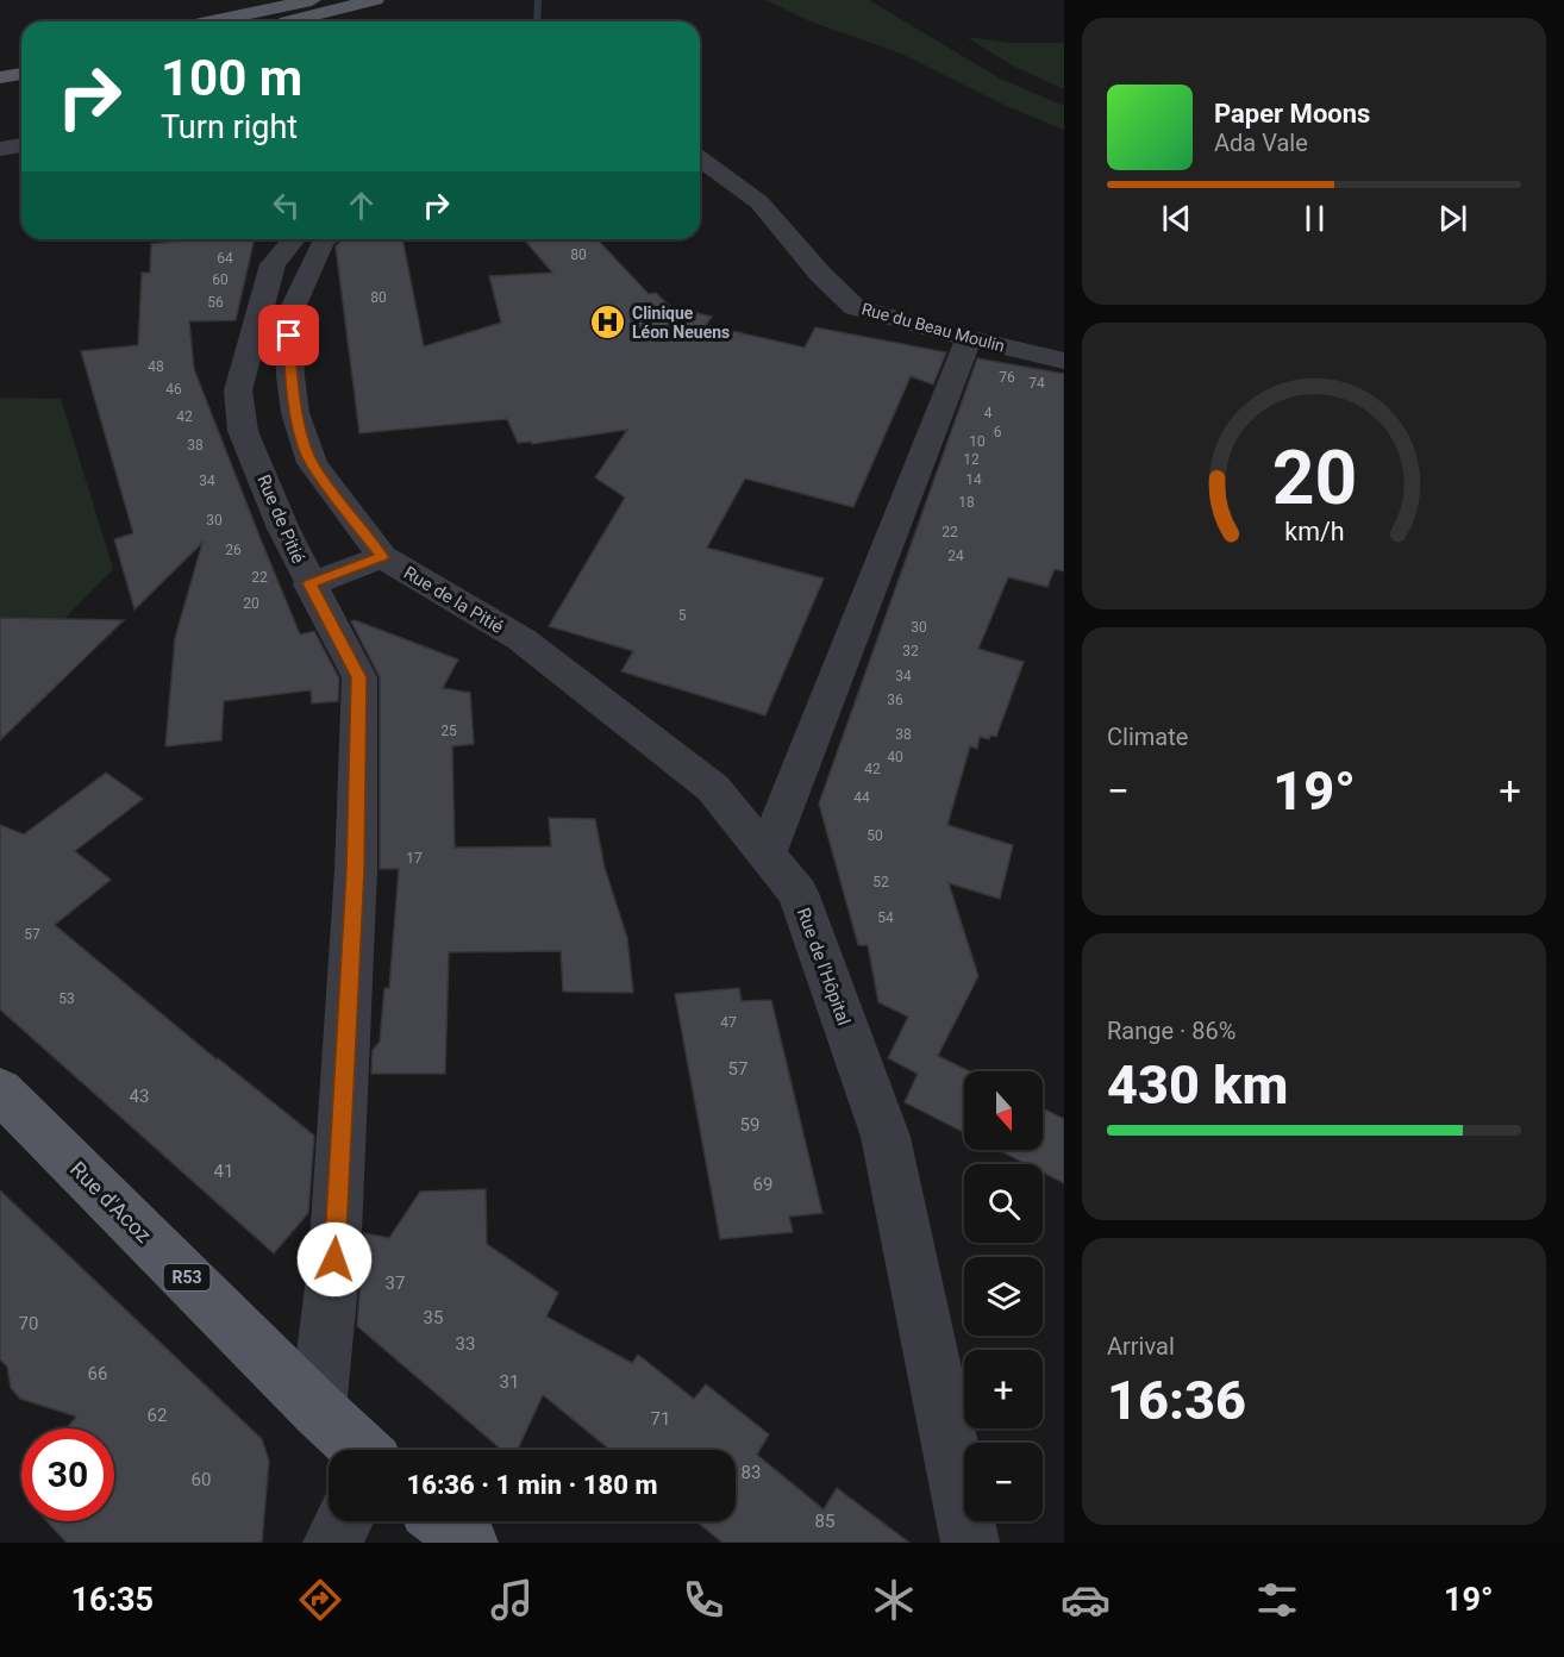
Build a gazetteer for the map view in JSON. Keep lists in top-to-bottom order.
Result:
{
  "streets": {
    "main road": ["Rue d'Acoz", "R53"],
    "street": [
      "Rue du Beau Moulin",
      "Rue de Pitié",
      "Rue de la Pitié",
      "Rue de l'Hôpital"
    ]
  },
  "crossings": [
    ["Rue de Pitié", "Rue d'Acoz"],
    ["Rue de la Pitié", "Rue de l'Hôpital"]
  ],
  "places": {
    "hospital": ["Clinique Léon Neuens"]
  },
  "house_numbers": [
    "80",
    "64",
    "60",
    "80",
    "56",
    "48",
    "76",
    "74",
    "46",
    "4",
    "42",
    "6",
    "10",
    "38",
    "12",
    "14",
    "34",
    "18",
    "30",
    "22",
    "26",
    "24",
    "22",
    "20",
    "5",
    "30",
    "32",
    "34",
    "36",
    "25",
    "38",
    "40",
    "42",
    "44",
    "50",
    "17",
    "52",
    "54",
    "57",
    "53",
    "47",
    "57",
    "43",
    "59",
    "41",
    "69",
    "37",
    "35",
    "70",
    "33",
    "66",
    "31",
    "62",
    "71",
    "83",
    "60",
    "85"
  ],
  "north": "bottom",
  "page": {
    "turn": ["100 m", "Turn right"],
    "song": ["Paper Moons", "Ada Vale"],
    "tile": [
      "Climate",
      ["Range · 86%", "430 km"],
      ["Arrival", "16:36"]
    ],
    "heat": ["−", "19°", "+"],
    "map_buttons": ["+", "−"],
    "limit": "30",
    "trip": "16:36 · 1 min · 180 m",
    "tabs": ["16:35", "19°"],
    "gauge": ["20", "km/h"]
  }
}
